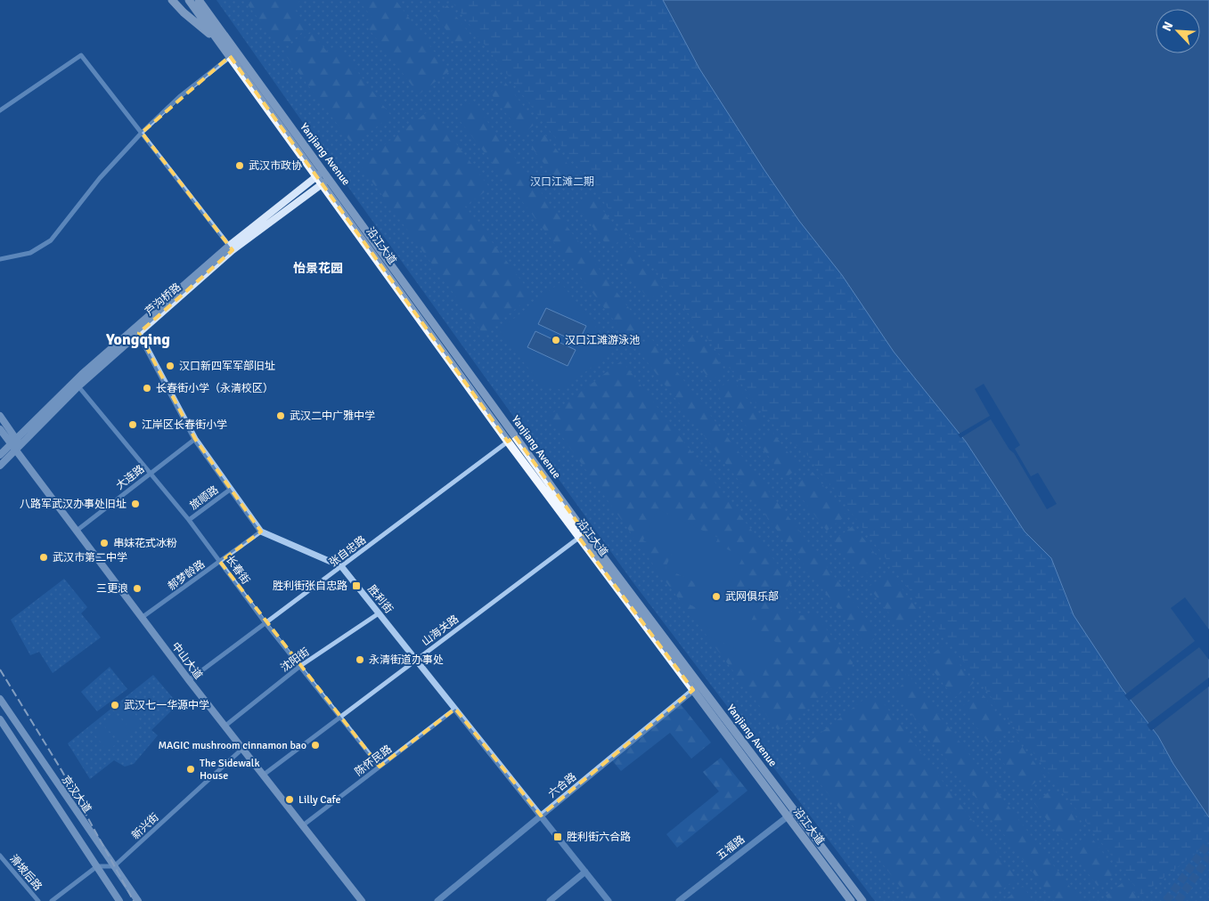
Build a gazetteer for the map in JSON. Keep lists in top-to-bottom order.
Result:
{
  "streets": {
    "main road": [
      "Yanjiang Avenue",
      "沿江大道",
      "芦沟桥路",
      "中山大道",
      "京汉大道"
    ],
    "street": [
      "大连路",
      "旅顺路",
      "张自忠路",
      "长春街",
      "郝梦龄路",
      "胜利街",
      "山海关路",
      "沈阳街",
      "陈怀民路",
      "六合路",
      "新兴街",
      "五福路",
      "滑坡后路"
    ]
  },
  "crossings": [
    ["Yanjiang Avenue", "沿江大道"],
    ["Yanjiang Avenue", "芦沟桥路"],
    ["Yanjiang Avenue", "张自忠路"],
    ["Yanjiang Avenue", "山海关路"],
    ["Yanjiang Avenue", "六合路"],
    ["Yanjiang Avenue", "五福路"],
    ["沿江大道", "芦沟桥路"],
    ["沿江大道", "张自忠路"],
    ["沿江大道", "山海关路"],
    ["沿江大道", "六合路"],
    ["沿江大道", "五福路"],
    ["芦沟桥路", "长春街"],
    ["芦沟桥路", "胜利街"],
    ["芦沟桥路", "中山大道"],
    ["大连路", "长春街"],
    ["大连路", "胜利街"],
    ["大连路", "中山大道"],
    ["旅顺路", "长春街"],
    ["旅顺路", "胜利街"],
    ["张自忠路", "长春街"],
    ["张自忠路", "胜利街"],
    ["张自忠路", "中山大道"],
    ["长春街", "郝梦龄路"],
    ["长春街", "山海关路"],
    ["长春街", "沈阳街"],
    ["长春街", "陈怀民路"],
    ["郝梦龄路", "胜利街"],
    ["郝梦龄路", "中山大道"],
    ["胜利街", "山海关路"],
    ["胜利街", "沈阳街"],
    ["胜利街", "陈怀民路"],
    ["胜利街", "六合路"],
    ["山海关路", "中山大道"],
    ["沈阳街", "中山大道"],
    ["中山大道", "陈怀民路"],
    ["中山大道", "新兴街"],
    ["京汉大道", "新兴街"]
  ],
  "districts": ["怡景花园", "Yongqing"],
  "parks": ["汉口江滩二期"],
  "places": {
    "other": [
      "武汉市政协",
      "汉口江滩游泳池",
      "汉口新四军军部旧址",
      "长春街小学（永清校区）",
      "武汉二中广雅中学",
      "江岸区长春街小学",
      "八路军武汉办事处旧址",
      "串妹花式冰粉",
      "武汉市第二中学",
      "三更浪",
      "武网俱乐部",
      "永清街道办事处",
      "武汉七一华源中学",
      "MAGIC mushroom cinnamon bao",
      "The Sidewalk House",
      "Lilly Cafe"
    ],
    "transit": ["胜利街张自忠路", "胜利街六合路"]
  },
  "north": "top left"
}
